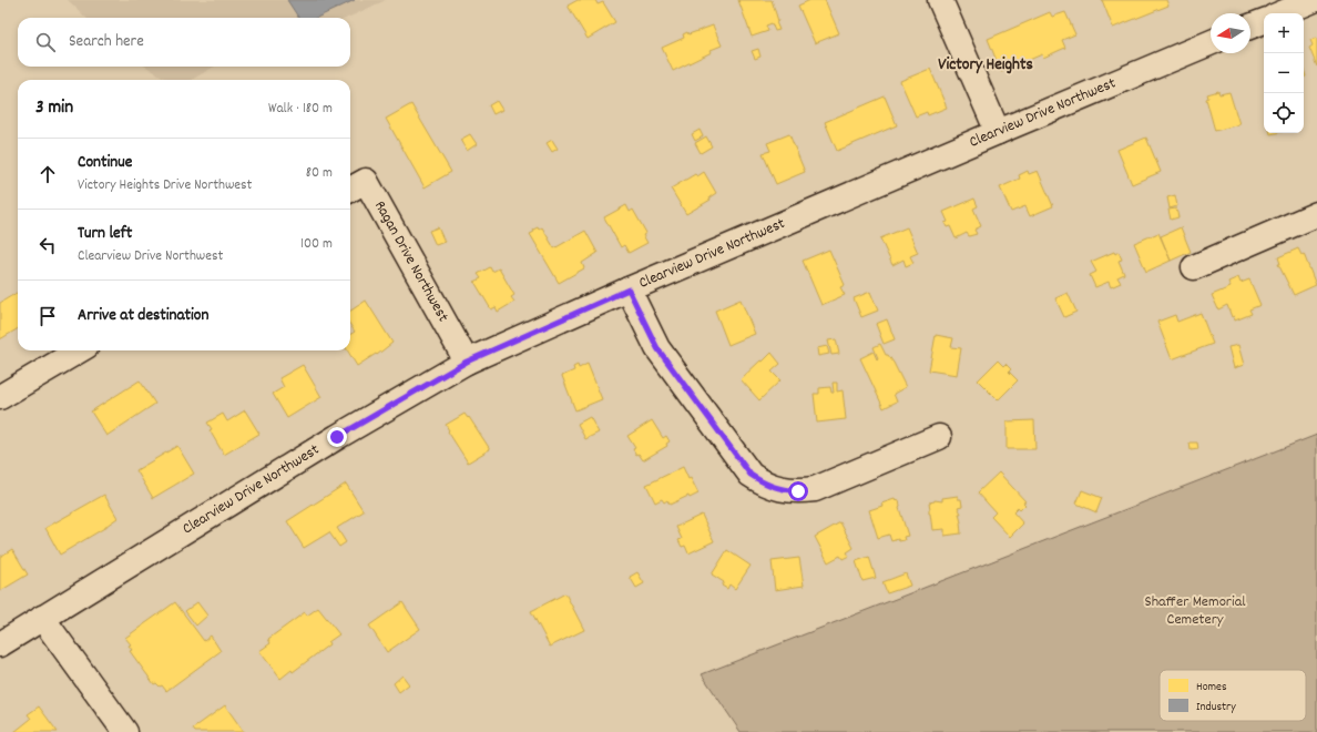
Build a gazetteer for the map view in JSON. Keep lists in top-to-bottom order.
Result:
{
  "streets": {
    "street": ["Clearview Drive Northwest", "Ragan Drive Northwest"]
  },
  "crossings": [
    ["Clearview Drive Northwest", "Ragan Drive Northwest"]
  ],
  "districts": ["Victory Heights"],
  "parks": ["Shaffer Memorial Cemetery"],
  "legend": ["Homes", "Industry"],
  "north": "left",
  "page": {
    "map_buttons": ["+", "−"],
    "search": "Search here",
    "heading": ["3 min", "Walk · 180 m"],
    "list": [
      ["Continue", "Victory Heights Drive Northwest", "80 m"],
      ["Turn left", "Clearview Drive Northwest", "100 m"],
      "Arrive at destination"
    ]
  }
}
